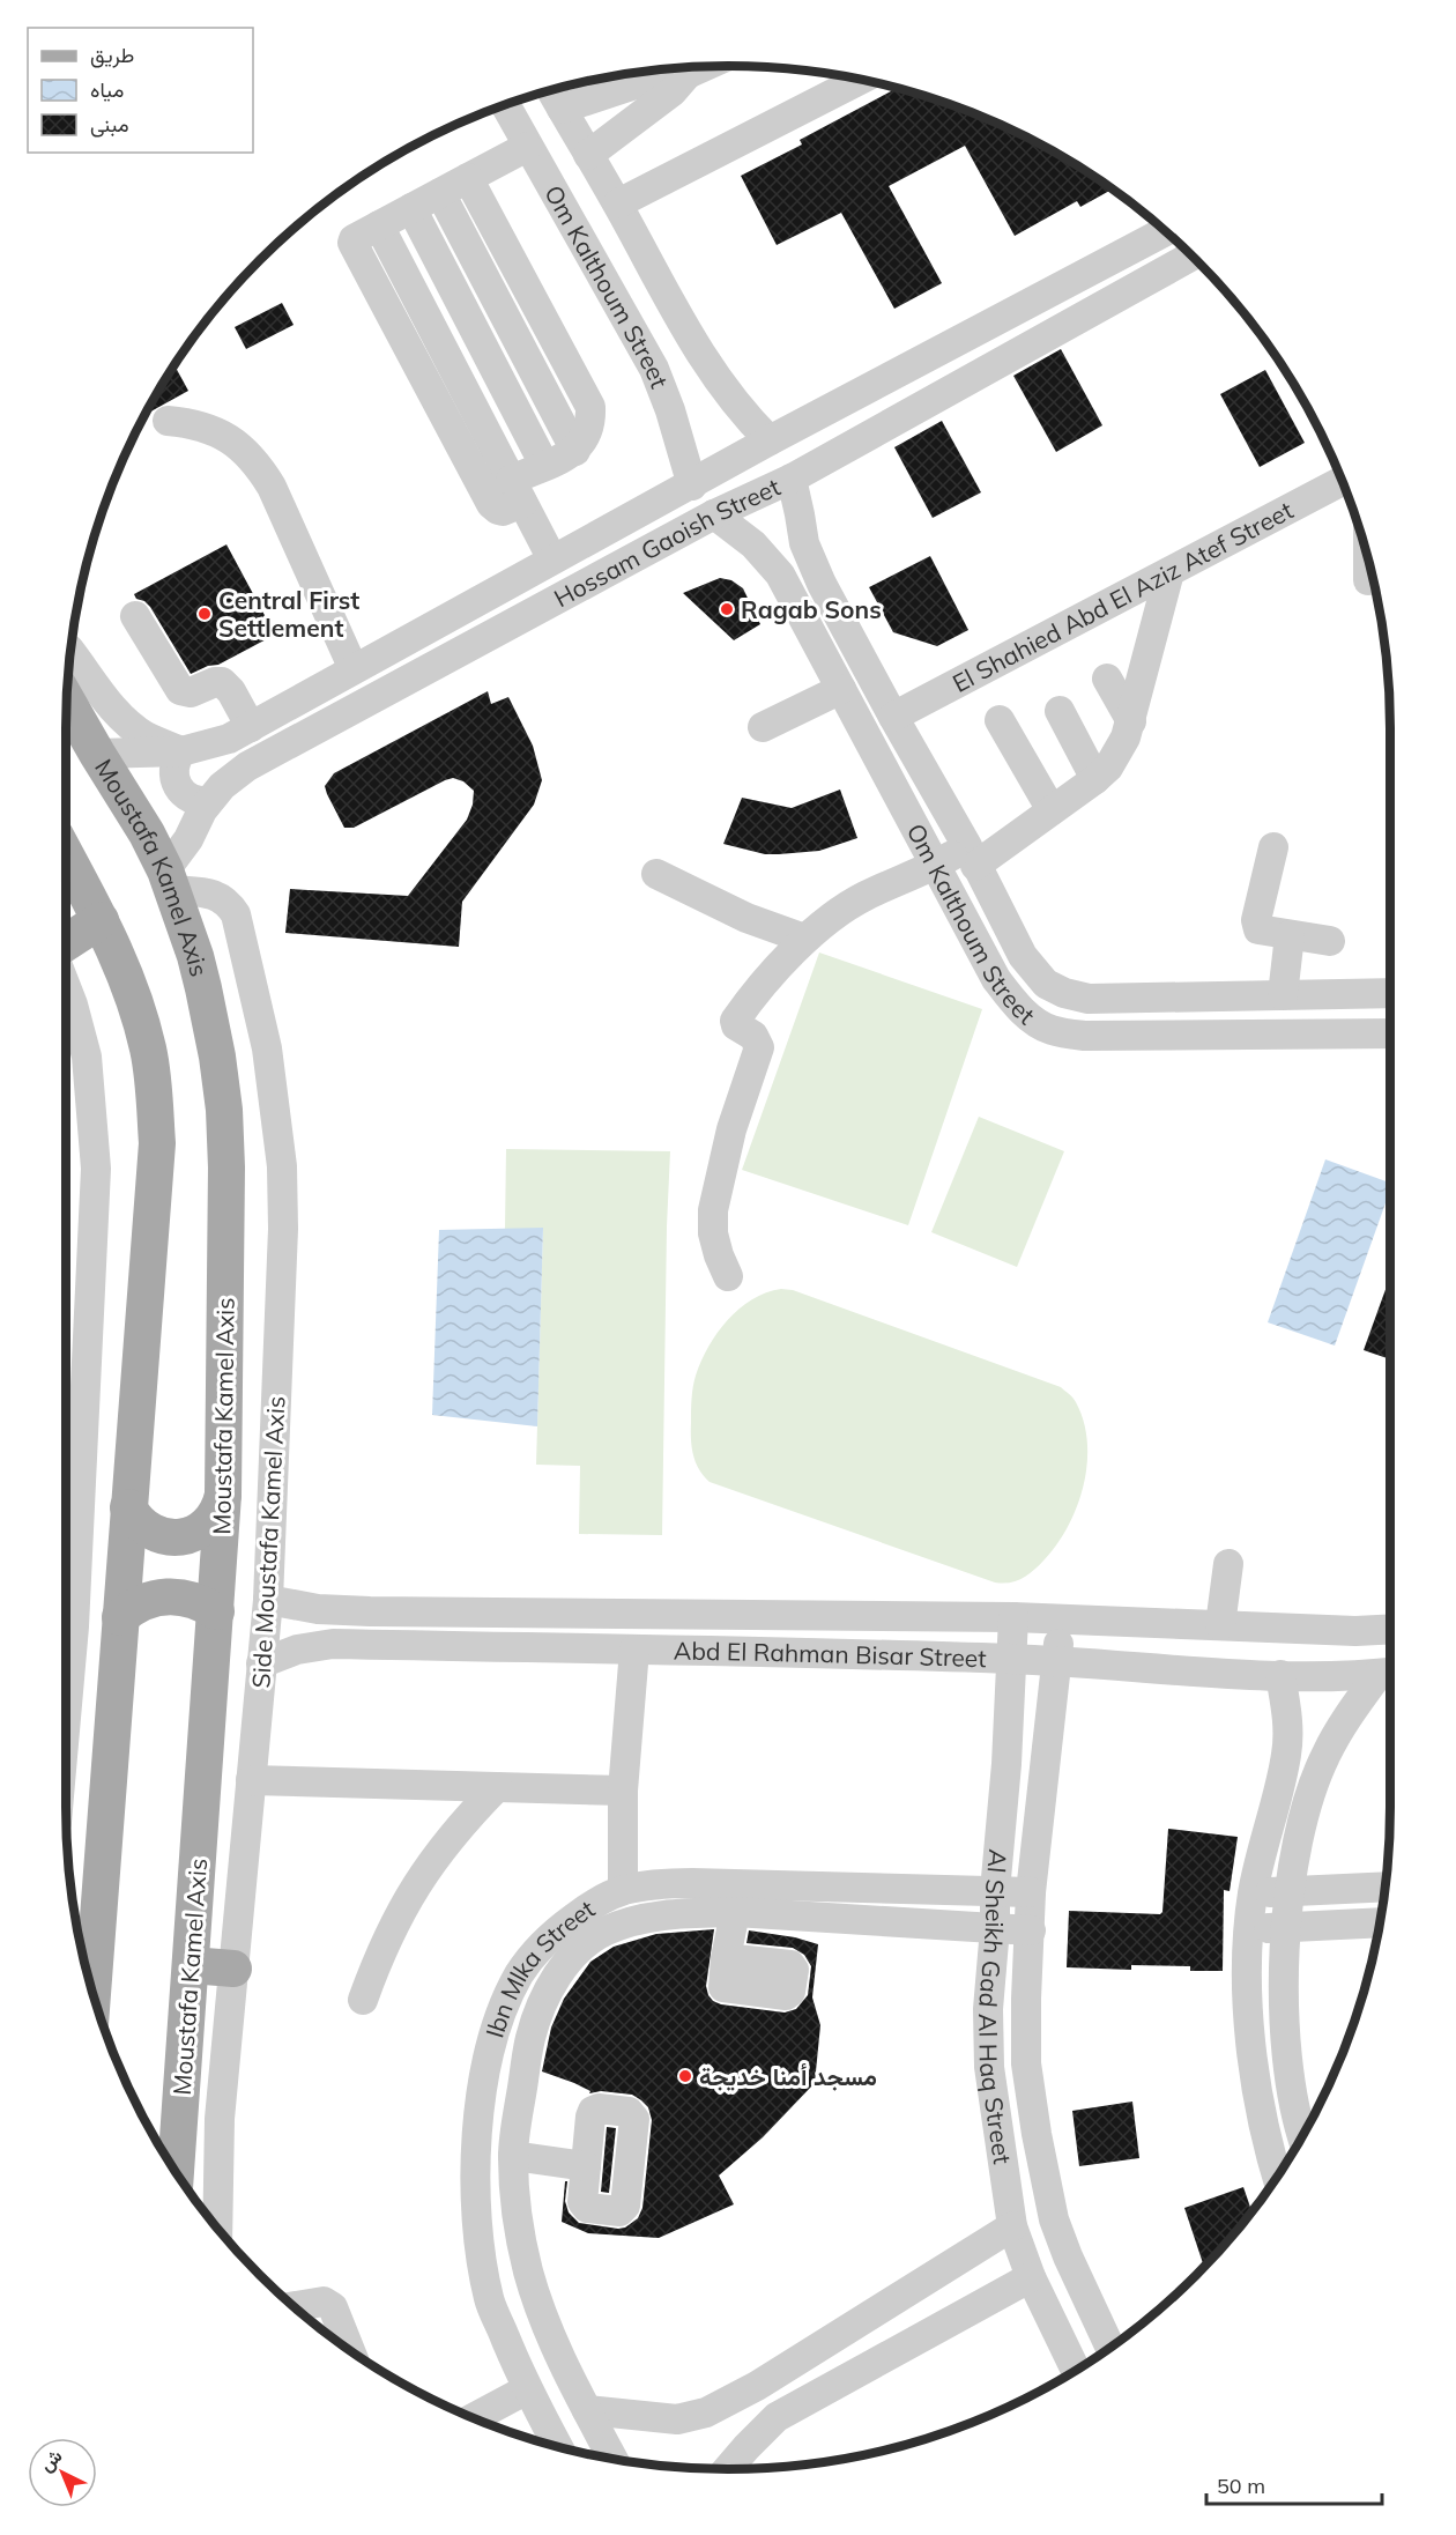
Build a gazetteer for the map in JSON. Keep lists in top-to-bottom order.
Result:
{
  "streets": {
    "main road": ["Moustafa Kamel Axis"],
    "street": [
      "Om Kalthoum Street",
      "Hossam Gaoish Street",
      "El Shahied Abd El Aziz Atef Street",
      "Side Moustafa Kamel Axis",
      "Abd El Rahman Bisar Street",
      "Ibn Mlka Street",
      "Al Sheikh Gad Al Haq Street"
    ]
  },
  "crossings": [
    ["Om Kalthoum Street", "Hossam Gaoish Street"],
    ["Om Kalthoum Street", "El Shahied Abd El Aziz Atef Street"],
    ["Hossam Gaoish Street", "Moustafa Kamel Axis"],
    ["Hossam Gaoish Street", "Side Moustafa Kamel Axis"],
    ["Moustafa Kamel Axis", "Side Moustafa Kamel Axis"],
    ["Side Moustafa Kamel Axis", "Abd El Rahman Bisar Street"],
    ["Abd El Rahman Bisar Street", "Al Sheikh Gad Al Haq Street"],
    ["Ibn Mlka Street", "Al Sheikh Gad Al Haq Street"]
  ],
  "places": ["Ragab Sons", "Central First Settlement", "مسجد أمنا خديجة"],
  "legend": ["طريق", "مياه", "مبنى"],
  "scale_bar": "50 m",
  "north": "top left"
}
